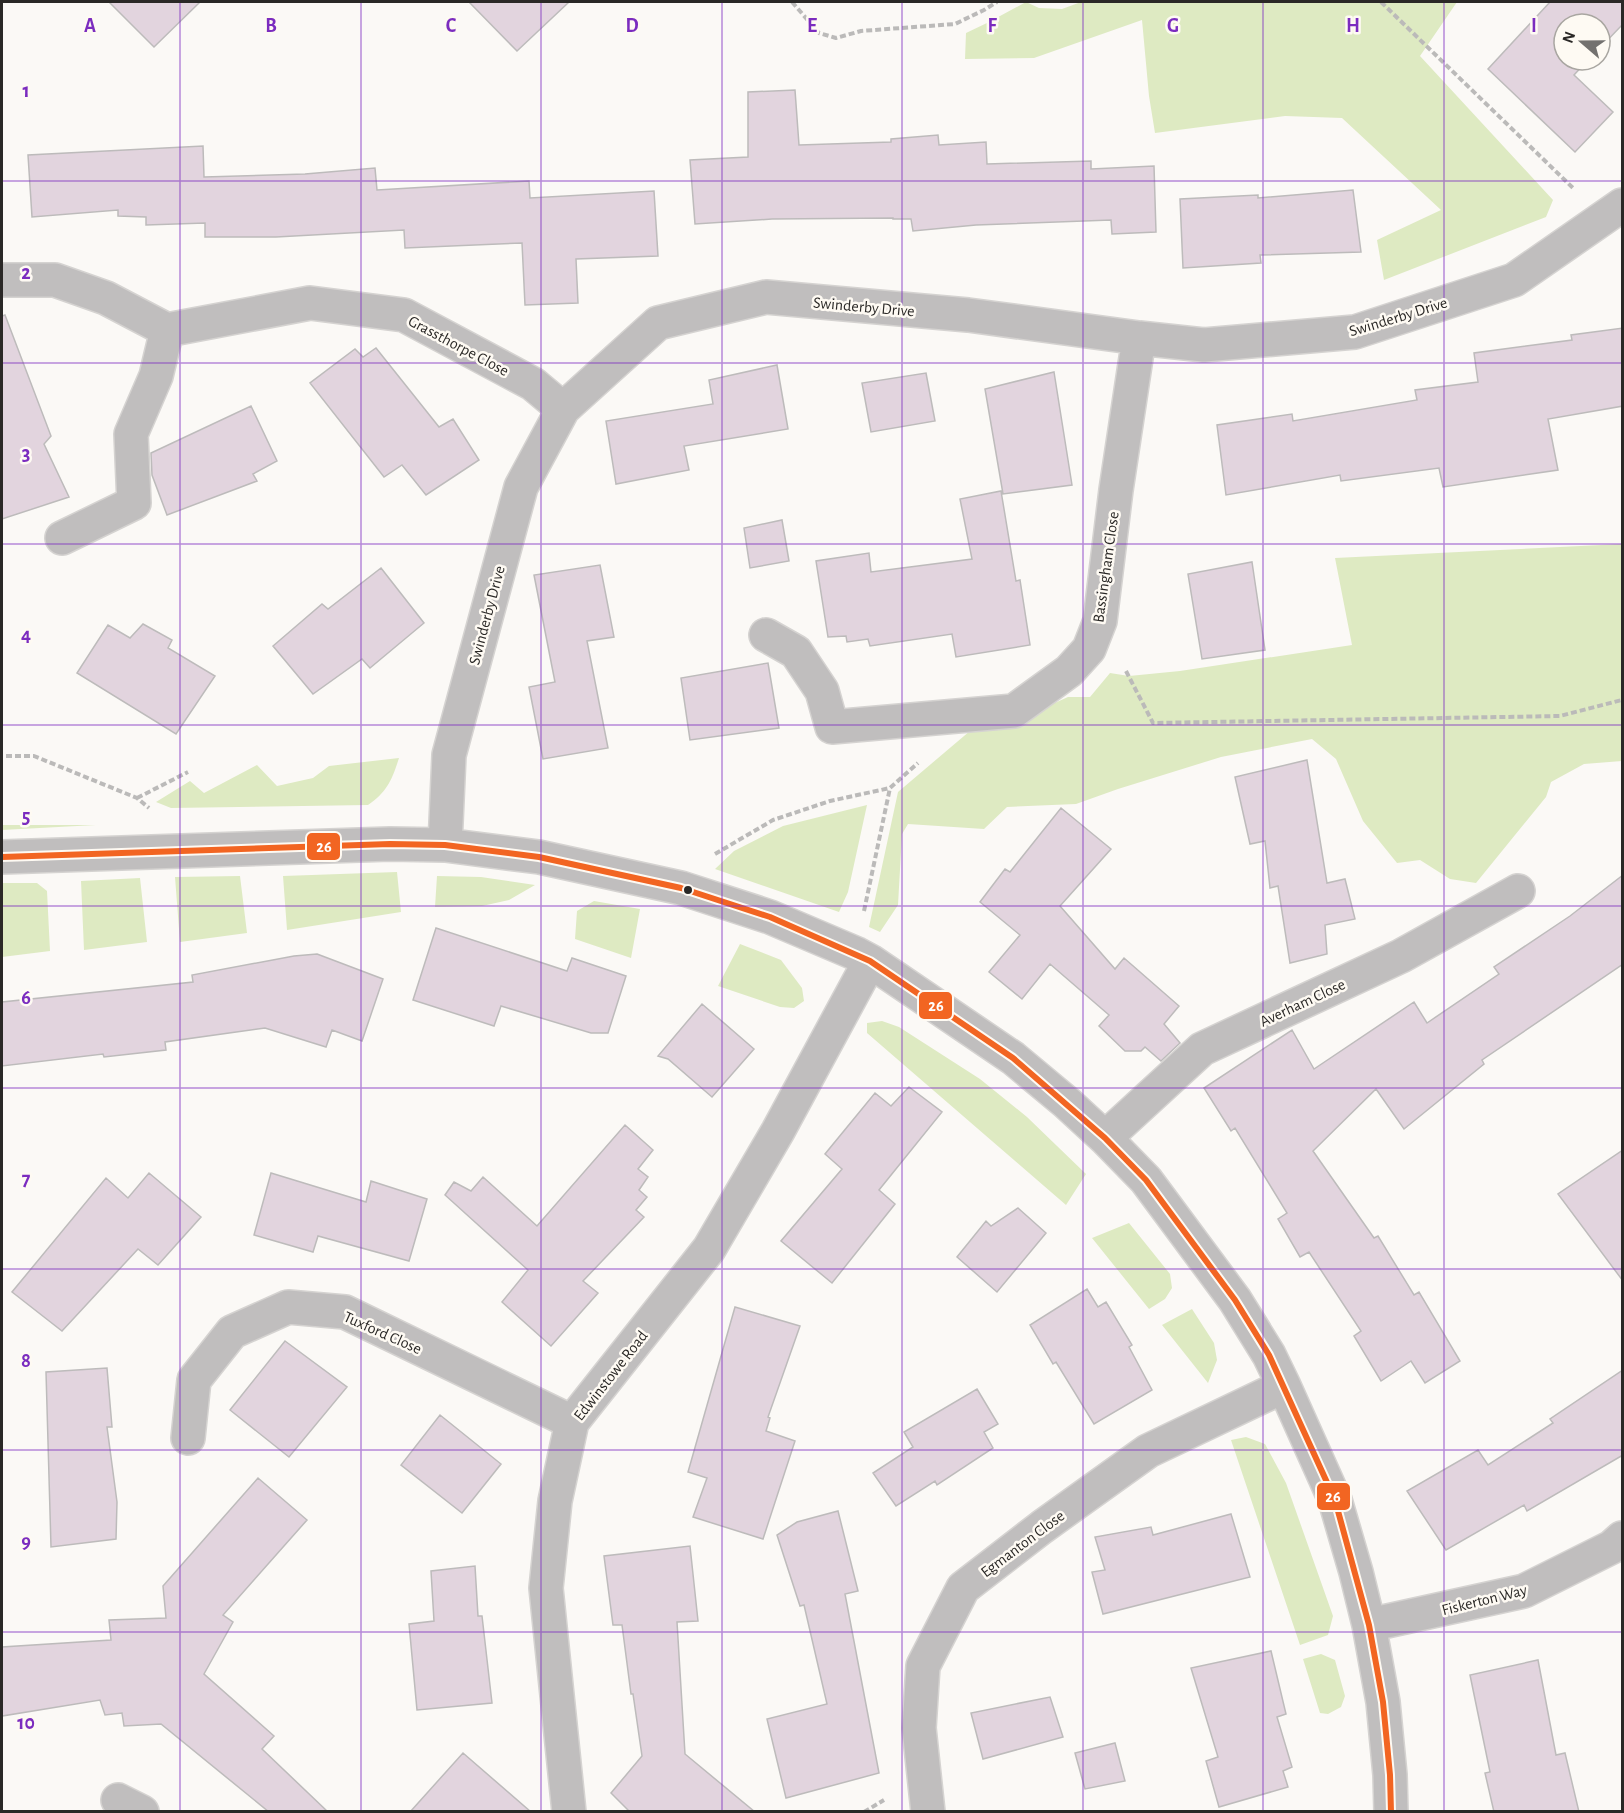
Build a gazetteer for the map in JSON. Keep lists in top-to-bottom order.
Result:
{
  "streets": {
    "street": [
      "Swinderby Drive",
      "Grassthorpe Close",
      "Bassingham Close",
      "Averham Close",
      "Tuxford Close",
      "Edwinstowe Road",
      "Egmanton Close",
      "Fiskerton Way"
    ]
  },
  "crossings": [
    ["Swinderby Drive", "Grassthorpe Close"],
    ["Swinderby Drive", "Bassingham Close"],
    ["Tuxford Close", "Edwinstowe Road"]
  ],
  "lines": ["transit line 26"],
  "north": "left",
  "grid": {
    "columns": [
      "A",
      "B",
      "C",
      "D",
      "E",
      "F",
      "G",
      "H",
      "I"
    ],
    "rows": [
      "1",
      "2",
      "3",
      "4",
      "5",
      "6",
      "7",
      "8",
      "9",
      "10"
    ]
  }
}
